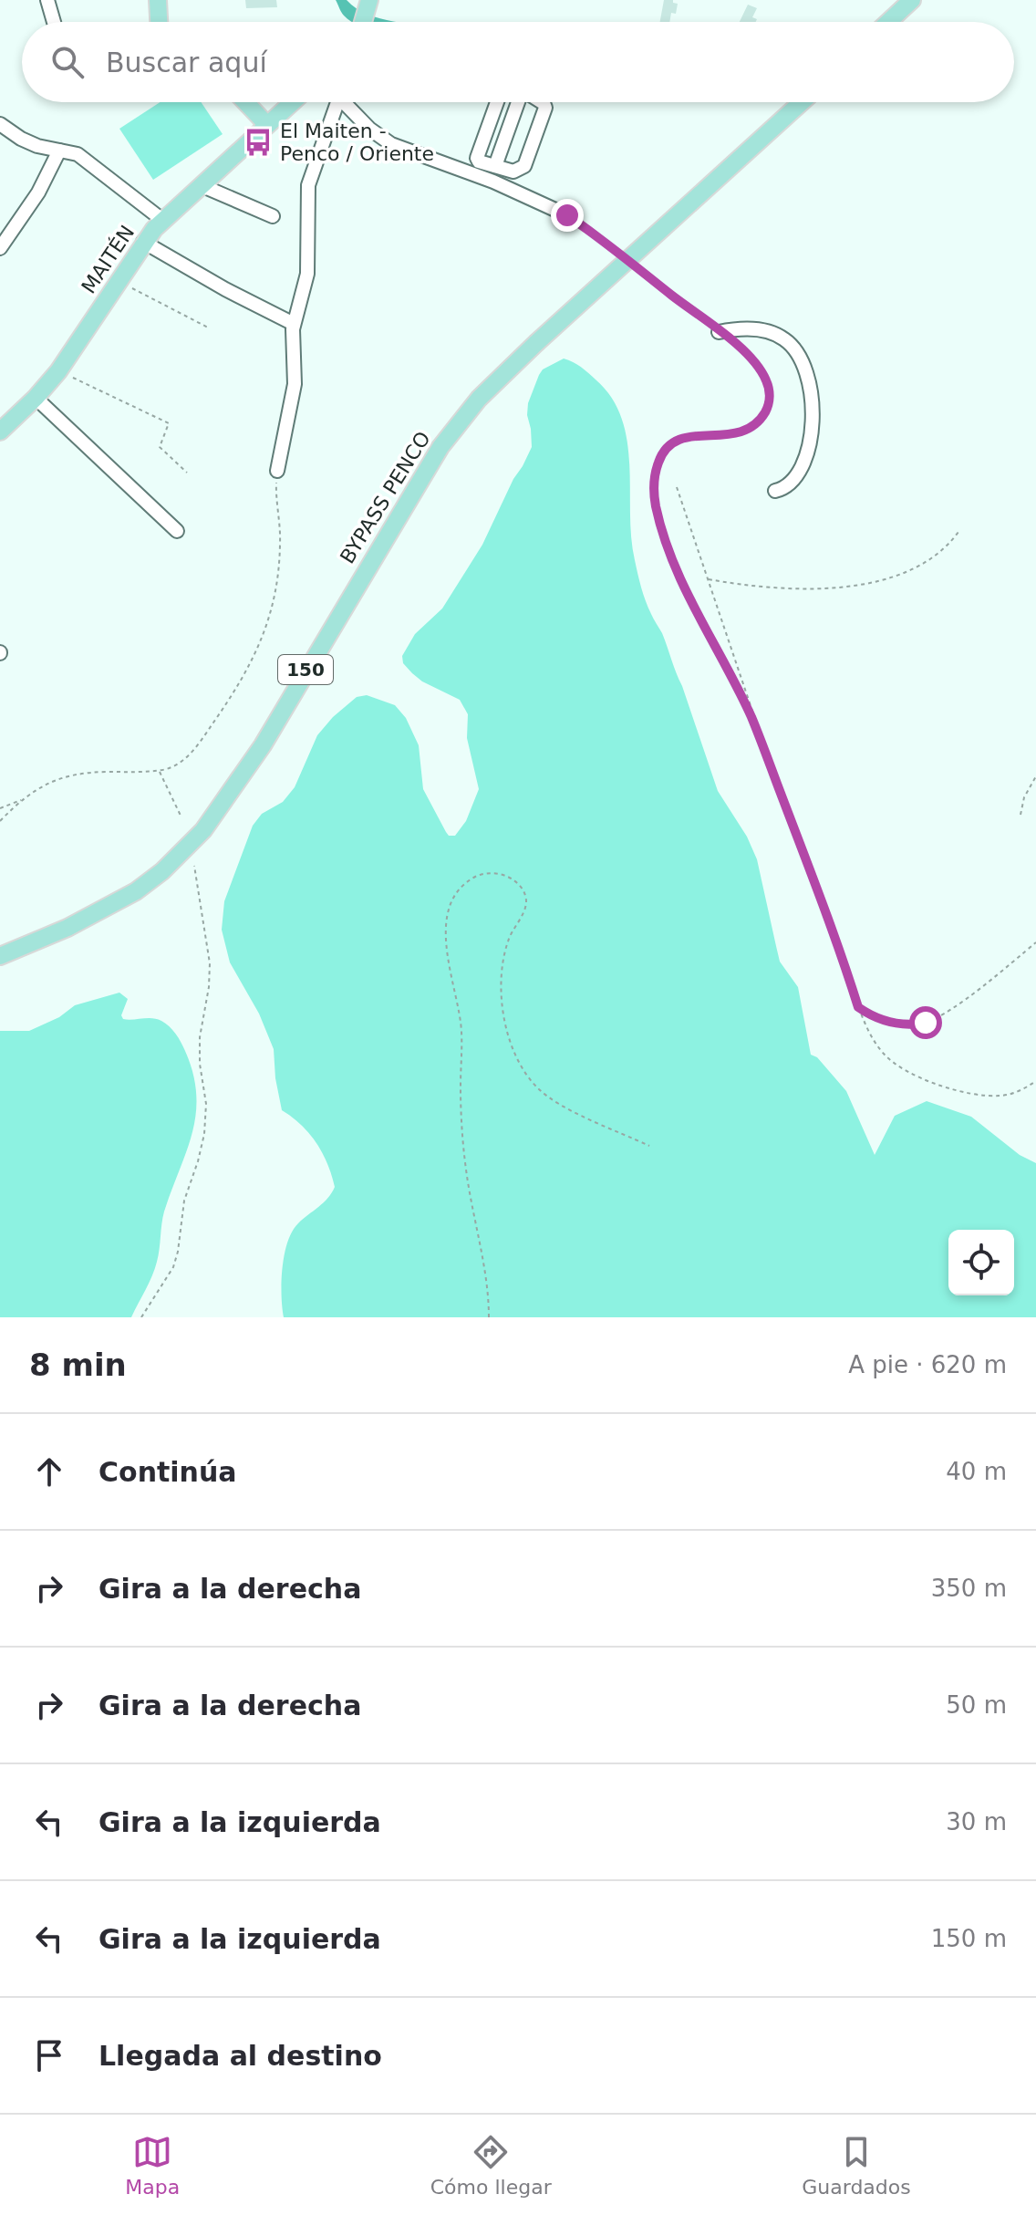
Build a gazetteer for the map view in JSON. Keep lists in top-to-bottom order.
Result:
{
  "streets": {
    "main road": ["MAITÉN", "BYPASS PENCO", "150"]
  },
  "places": {
    "bus stop": ["El Maiten - Penco / Oriente"]
  },
  "page": {
    "search": "Buscar aquí",
    "heading": ["8 min", "A pie · 620 m"],
    "list": [
      ["Continúa", "40 m"],
      ["Gira a la derecha", "350 m"],
      ["Gira a la derecha", "50 m"],
      ["Gira a la izquierda", "30 m"],
      ["Gira a la izquierda", "150 m"],
      "Llegada al destino"
    ],
    "nav": ["Mapa", "Cómo llegar", "Guardados"]
  }
}
